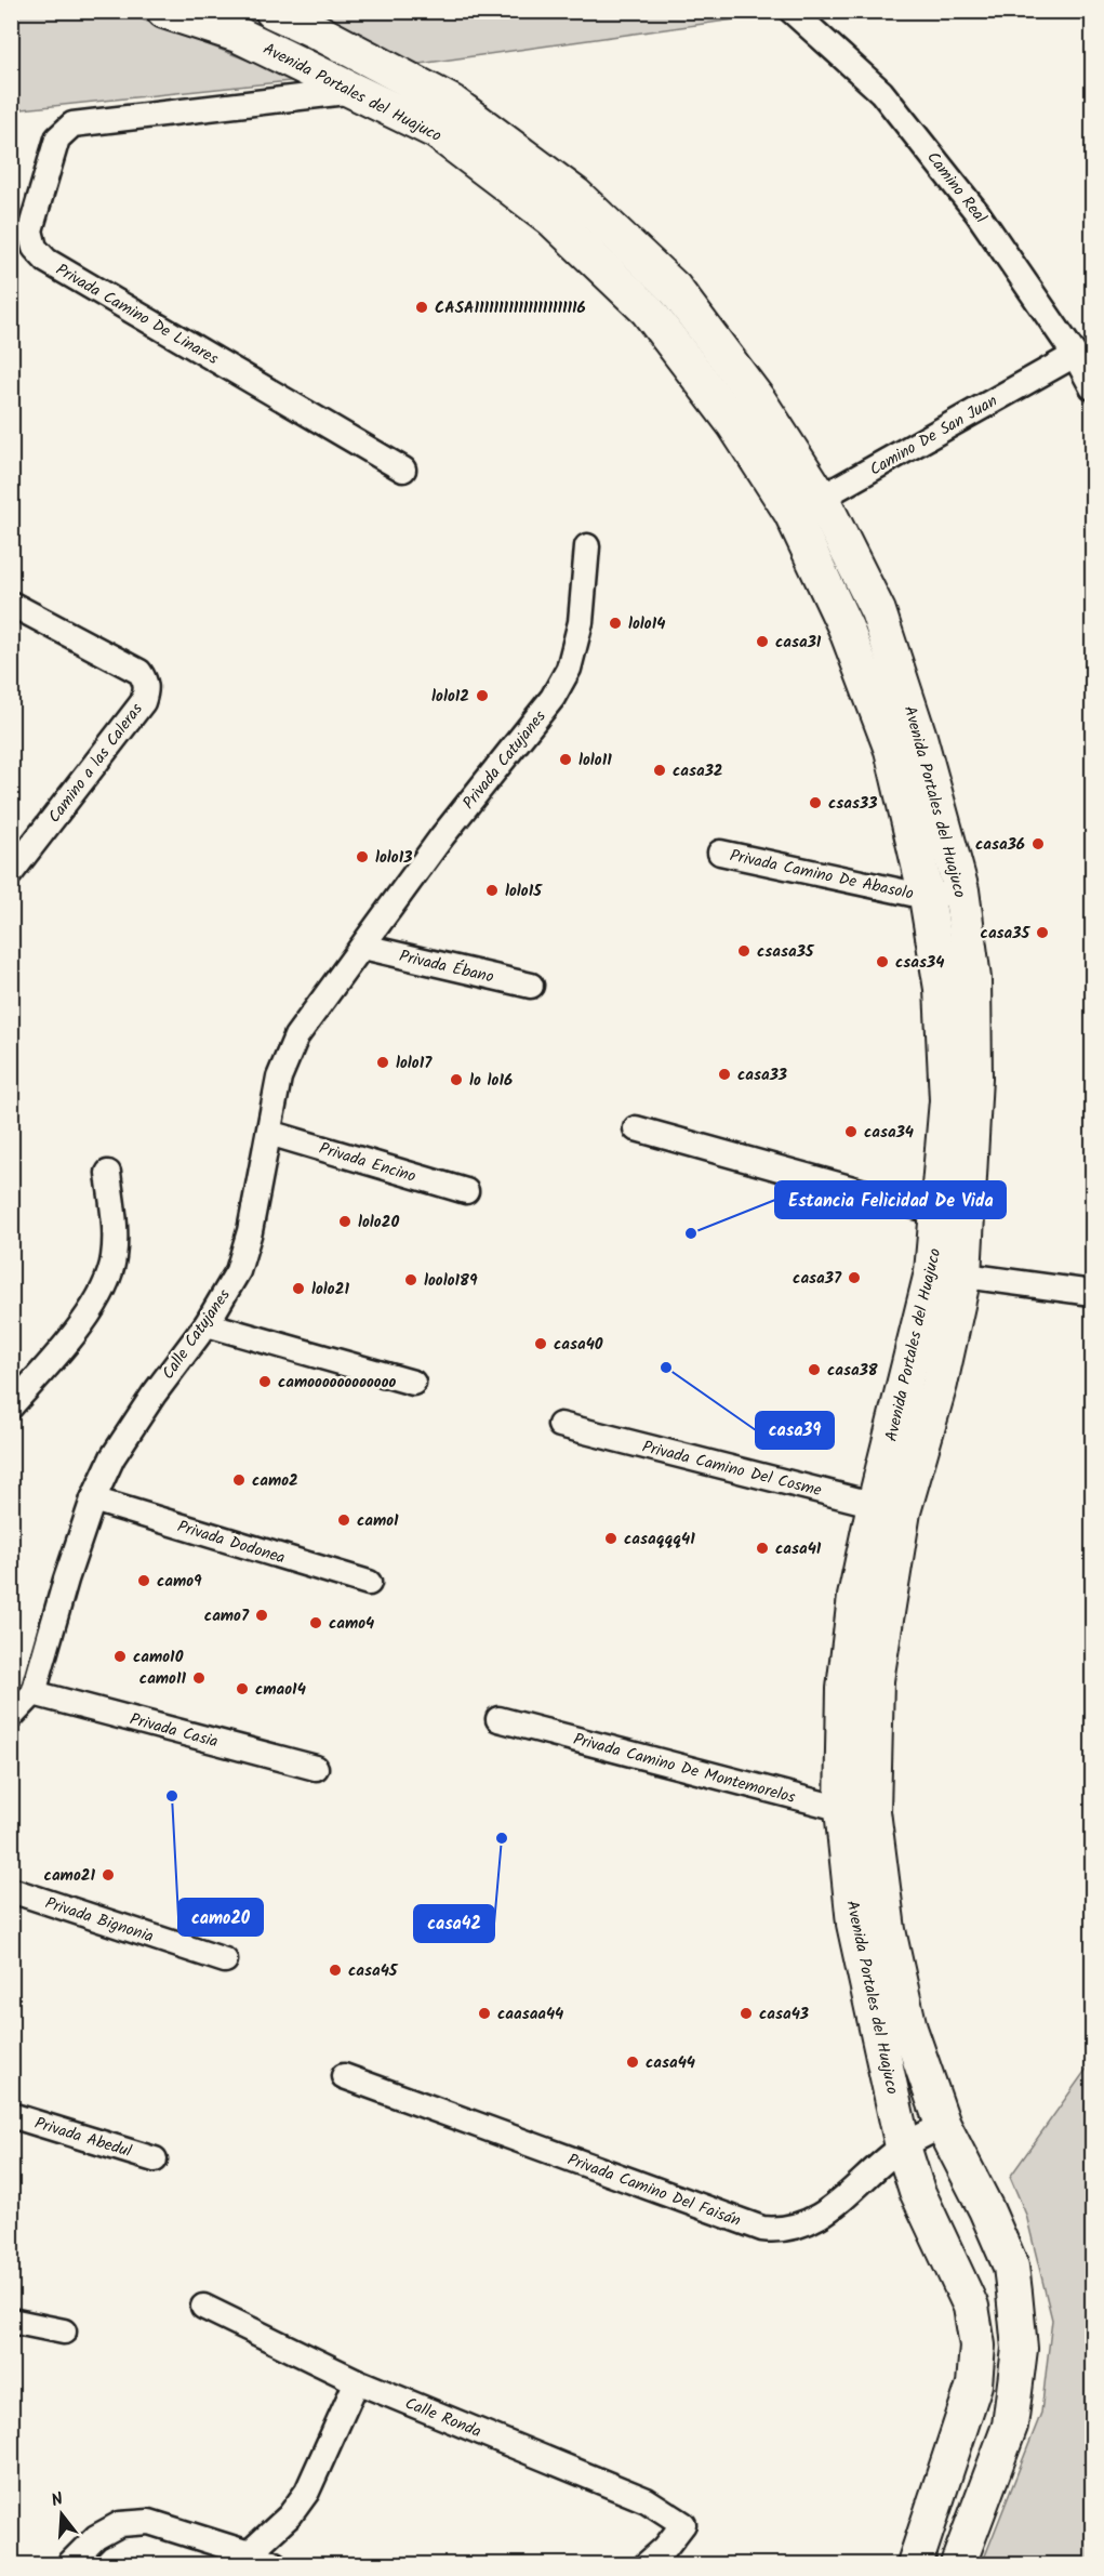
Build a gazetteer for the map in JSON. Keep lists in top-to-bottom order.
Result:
{
  "streets": {
    "street": [
      "Avenida Portales del Huajuco",
      "Camino Real",
      "Privada Camino De Linares",
      "Camino De San Juan",
      "Privada Catujanes",
      "Camino a las Caleras",
      "Privada Camino De Abasolo",
      "Privada Ébano",
      "Privada Encino",
      "Calle Catujanes",
      "Privada Camino Del Cosme",
      "Privada Dodonea",
      "Privada Casia",
      "Privada Camino De Montemorelos",
      "Privada Bignonia",
      "Privada Abedul",
      "Privada Camino Del Faisán",
      "Calle Ronda"
    ]
  },
  "crossings": [
    ["Avenida Portales del Huajuco", "Privada Camino De Linares"],
    ["Avenida Portales del Huajuco", "Camino De San Juan"],
    ["Avenida Portales del Huajuco", "Privada Camino De Abasolo"],
    ["Avenida Portales del Huajuco", "Privada Camino Del Cosme"],
    ["Avenida Portales del Huajuco", "Privada Camino De Montemorelos"],
    ["Avenida Portales del Huajuco", "Privada Camino Del Faisán"],
    ["Camino Real", "Camino De San Juan"],
    ["Privada Catujanes", "Privada Ébano"],
    ["Privada Catujanes", "Calle Catujanes"],
    ["Privada Ébano", "Calle Catujanes"],
    ["Privada Encino", "Calle Catujanes"],
    ["Calle Catujanes", "Privada Dodonea"],
    ["Calle Catujanes", "Privada Casia"]
  ],
  "places": [
    "CASA1111111111111111111116",
    "lolo14",
    "casa31",
    "lolo12",
    "lolo11",
    "casa32",
    "csas33",
    "casa36",
    "lolo13",
    "lolo15",
    "casa35",
    "csasa35",
    "csas34",
    "lolo17",
    "casa33",
    "lo lo16",
    "casa34",
    "lolo20",
    "Estancia Felicidad De Vida",
    "casa37",
    "loolo189",
    "lolo21",
    "casa40",
    "casa39",
    "casa38",
    "camoooooooooooo",
    "camo2",
    "camo1",
    "casaqqq41",
    "casa41",
    "camo9",
    "camo7",
    "camo4",
    "camo10",
    "camo11",
    "cmao14",
    "camo20",
    "casa42",
    "camo21",
    "casa45",
    "caasaa44",
    "casa43",
    "casa44"
  ],
  "north": "top"
}
